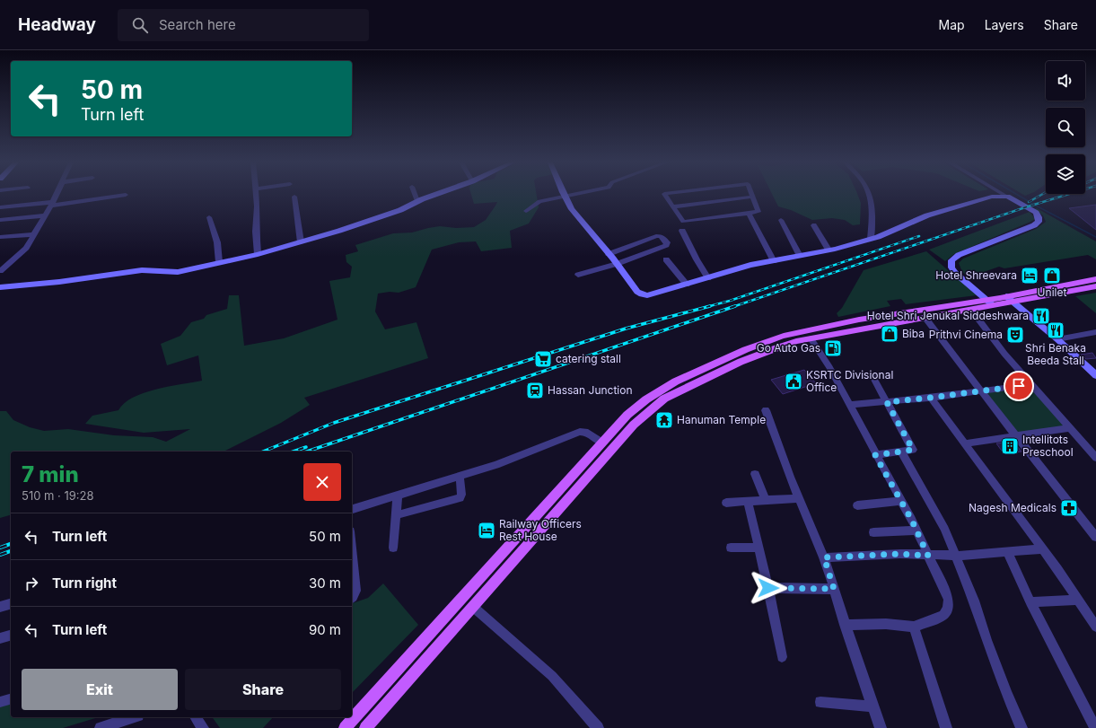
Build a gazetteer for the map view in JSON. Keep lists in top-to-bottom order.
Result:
{
  "places": {
    "hotel": ["Hotel Shreevara", "Railway Officers Rest House"],
    "shop": ["Unilet", "Biba"],
    "restaurant": ["Hotel Shri Jenukal Siddeshwara", "Shri Benaka Beeda Stall"],
    "theatre": ["Prithvi Cinema"],
    "fuel station": ["Go Auto Gas"],
    "supermarket": ["catering stall"],
    "public building": ["KSRTC Divisional Office"],
    "station": ["Hassan Junction"],
    "temple": ["Hanuman Temple"],
    "building": ["Intellitots Preschool"],
    "pharmacy": ["Nagesh Medicals"]
  },
  "page": {
    "header": "Headway",
    "search": "Search here",
    "nav": ["Map", "Layers", "Share"],
    "turn": ["50 m", "Turn left"],
    "heading": ["7 min", "510 m · 19:28"],
    "list": [
      {
        "name": "Turn left",
        "value": "50 m"
      },
      {
        "name": "Turn right",
        "value": "30 m"
      },
      {
        "name": "Turn left",
        "value": "90 m"
      }
    ],
    "buttons": ["Exit", "Share"]
  }
}
